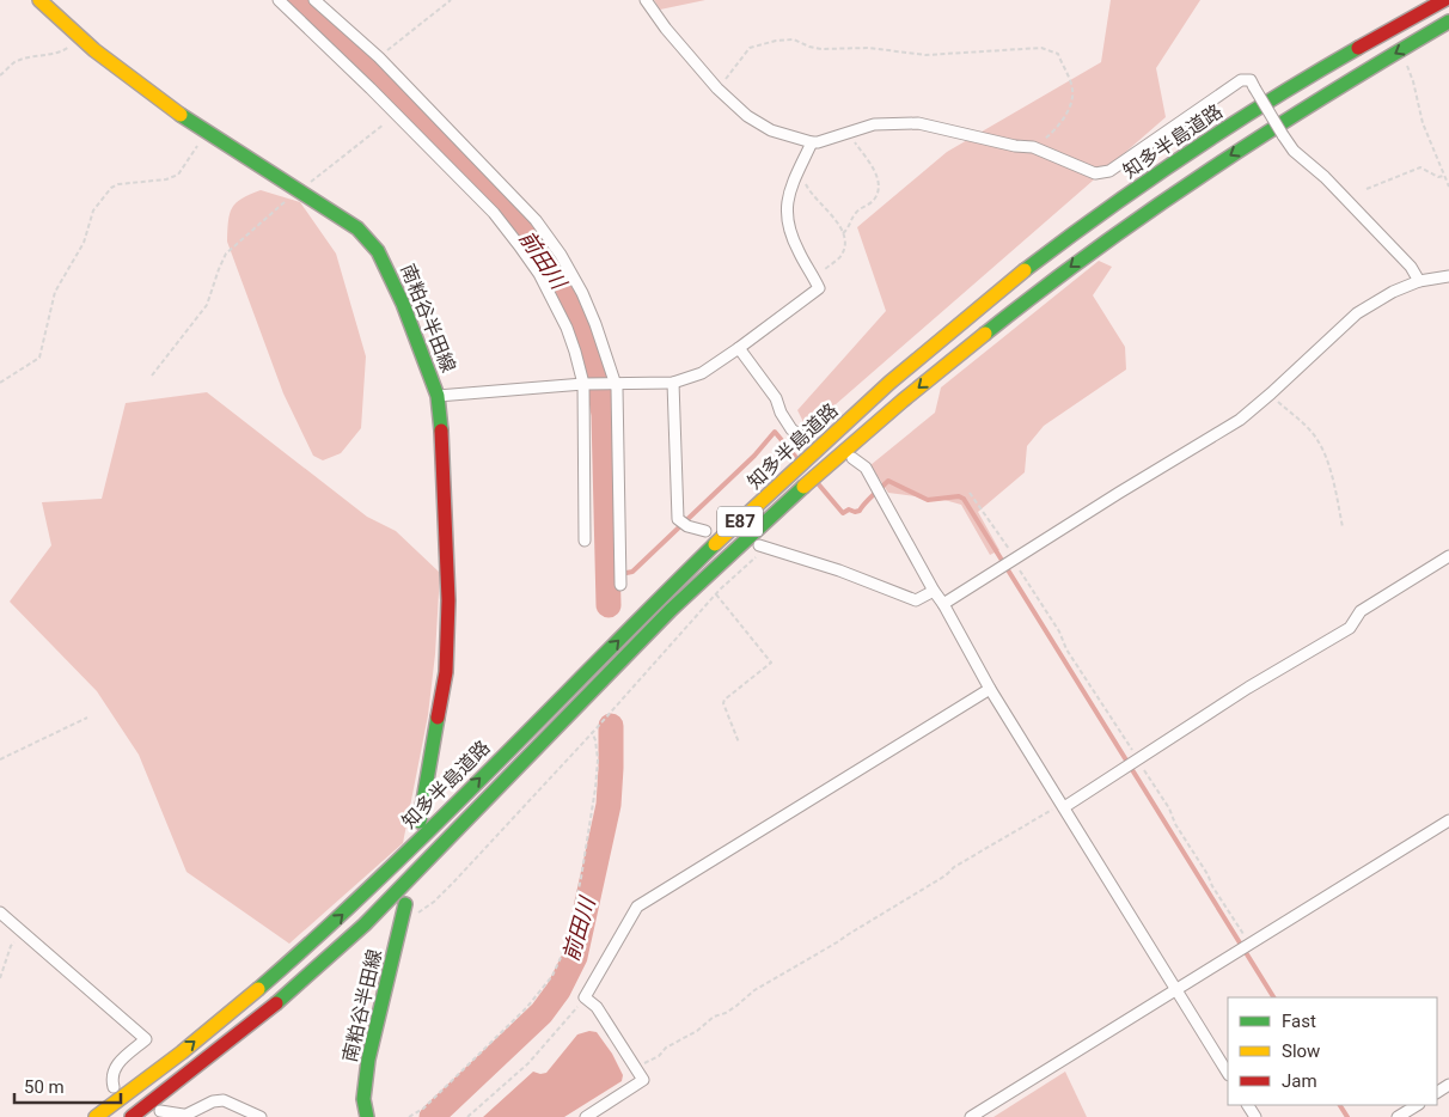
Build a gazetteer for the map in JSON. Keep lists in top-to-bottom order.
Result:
{
  "streets": {
    "main road": ["知多半島道路", "南粕谷半田線", "E87"]
  },
  "water": ["前田川"],
  "legend": ["Fast", "Slow", "Jam"],
  "scale_bar": "50 m"
}
